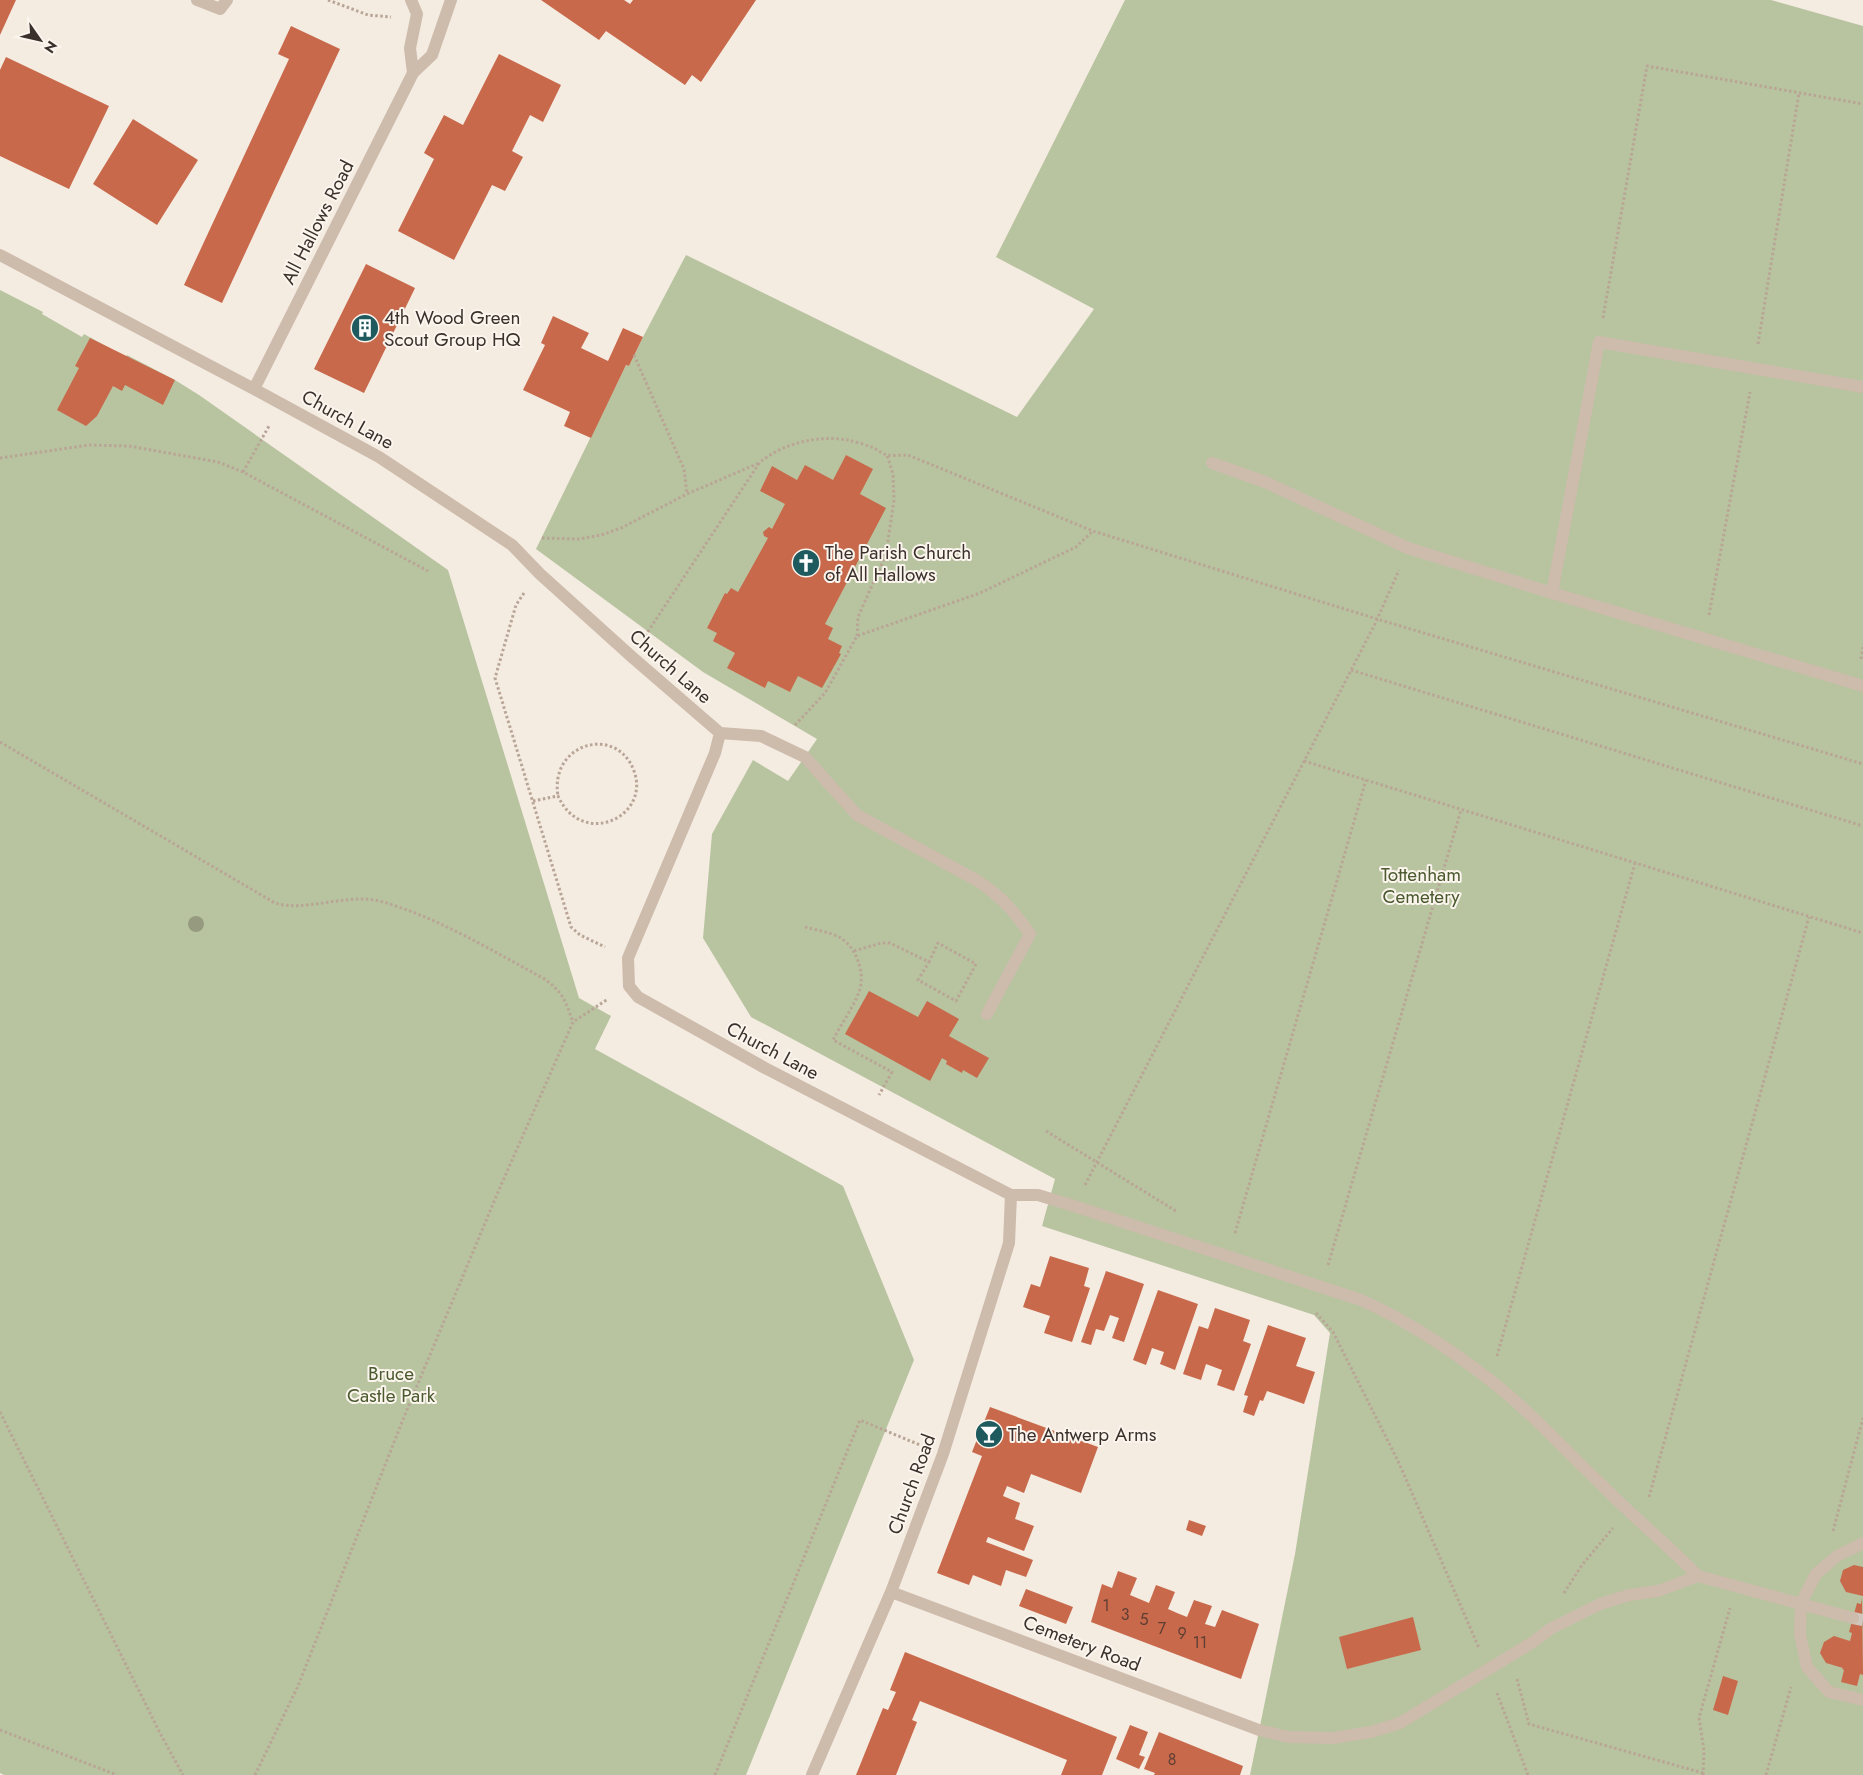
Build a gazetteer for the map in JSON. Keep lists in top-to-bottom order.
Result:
{
  "streets": {
    "street": [
      "All Hallows Road",
      "Church Lane",
      "Church Road",
      "Cemetery Road"
    ]
  },
  "crossings": [
    ["All Hallows Road", "Church Lane"],
    ["Church Lane", "Church Road"],
    ["Church Road", "Cemetery Road"]
  ],
  "parks": ["Tottenham Cemetery", "Bruce Castle Park"],
  "places": {
    "building": ["4th Wood Green Scout Group HQ"],
    "church": ["The Parish Church of All Hallows"],
    "bar": ["The Antwerp Arms"]
  },
  "house_numbers": [
    "1",
    "3",
    "5",
    "7",
    "9",
    "11",
    "8"
  ],
  "north": "bottom right"
}
